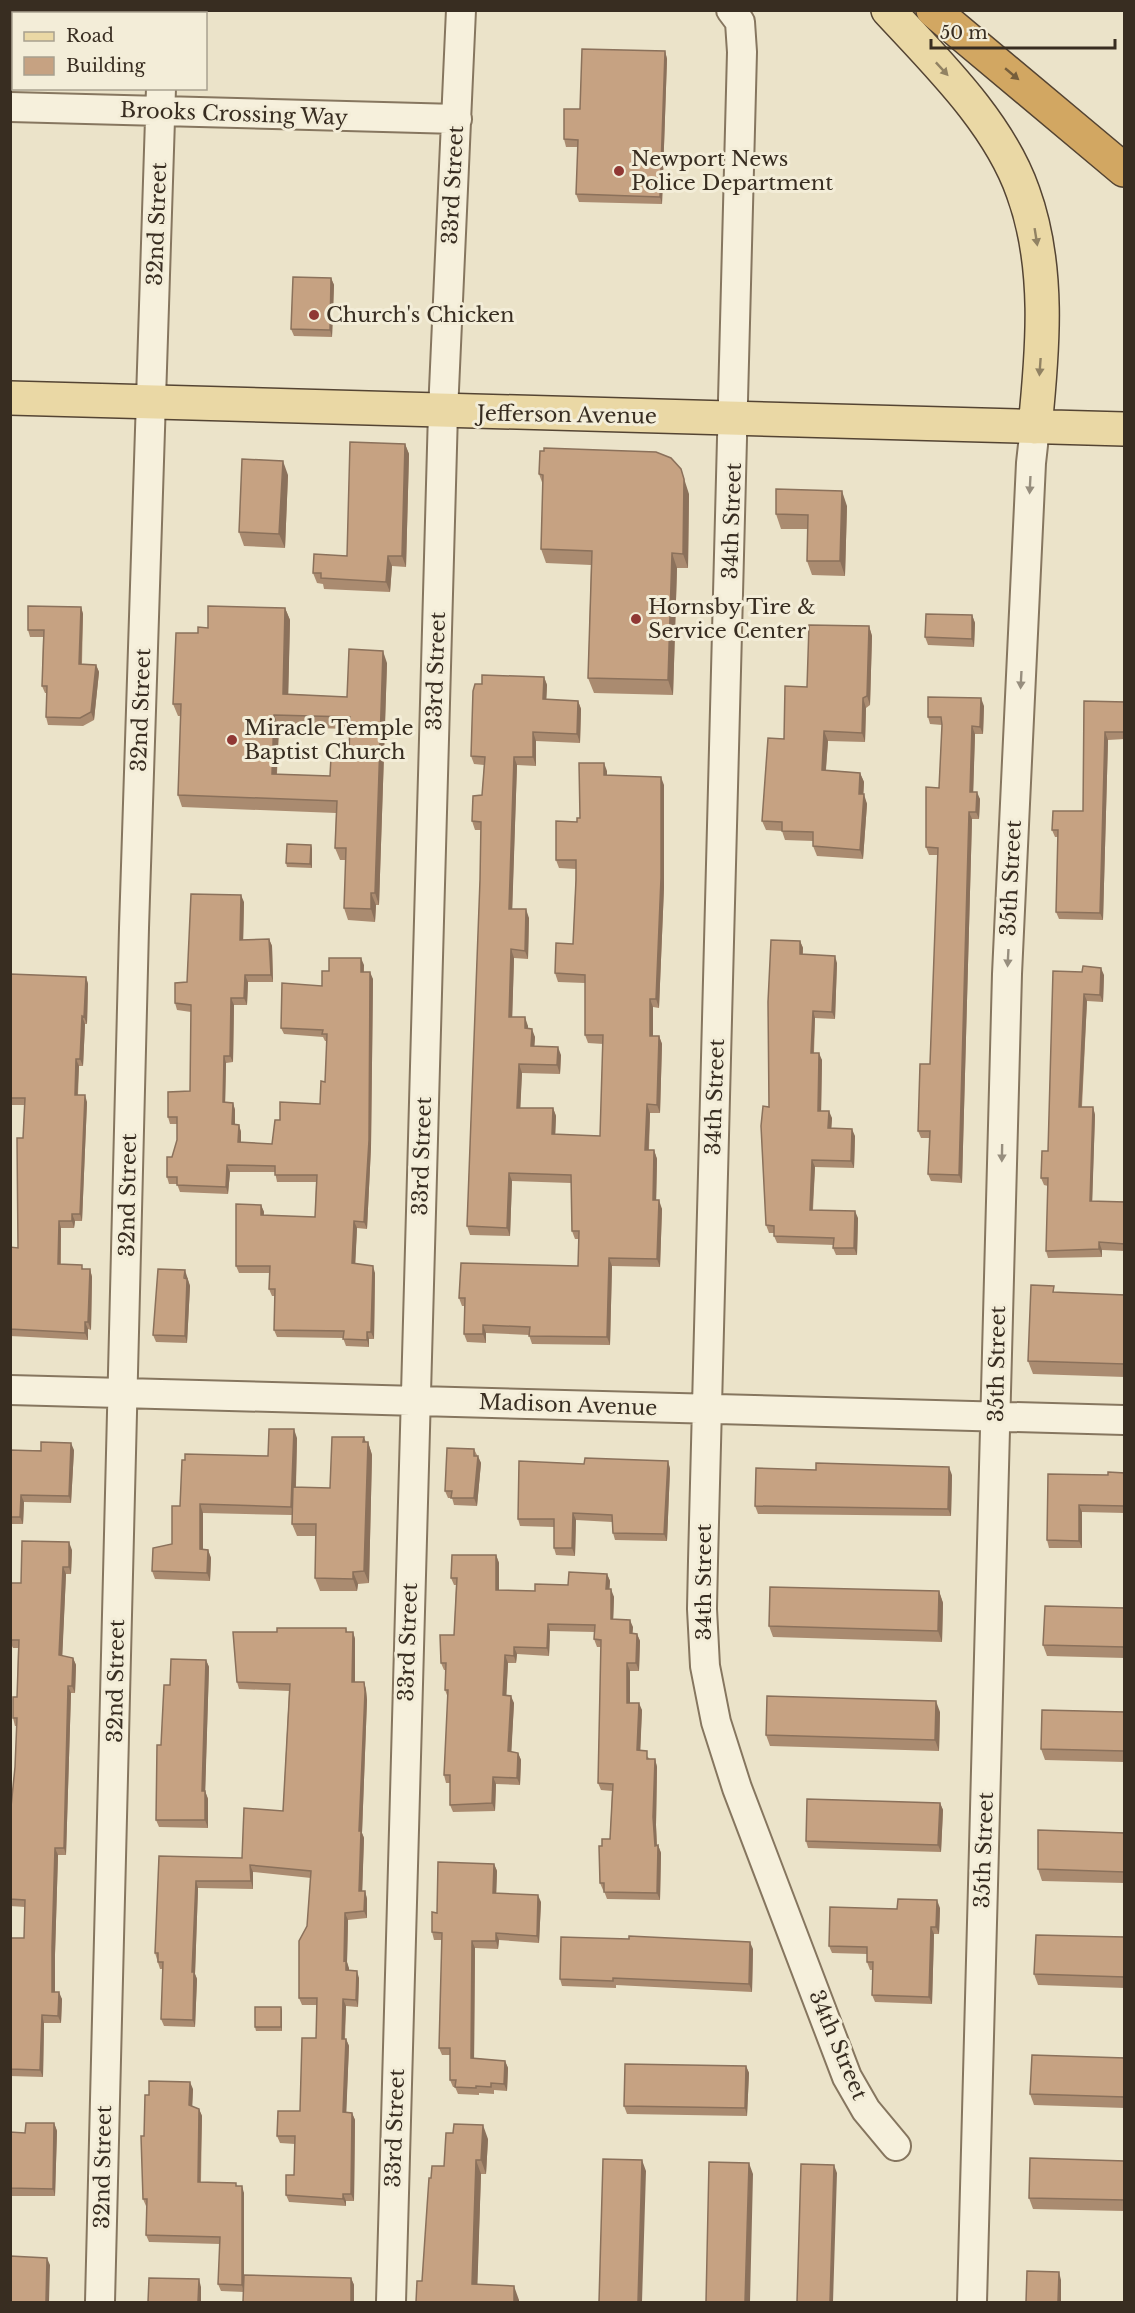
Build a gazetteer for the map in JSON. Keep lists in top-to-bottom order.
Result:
{
  "streets": {
    "main road": ["Jefferson Avenue"],
    "street": [
      "Brooks Crossing Way",
      "33rd Street",
      "32nd Street",
      "34th Street",
      "35th Street",
      "Madison Avenue"
    ]
  },
  "crossings": [
    ["Brooks Crossing Way", "33rd Street"],
    ["Brooks Crossing Way", "32nd Street"],
    ["33rd Street", "Jefferson Avenue"],
    ["33rd Street", "Madison Avenue"],
    ["32nd Street", "Jefferson Avenue"],
    ["32nd Street", "Madison Avenue"],
    ["Jefferson Avenue", "34th Street"],
    ["Jefferson Avenue", "35th Street"],
    ["34th Street", "Madison Avenue"],
    ["35th Street", "Madison Avenue"]
  ],
  "one_way": ["35th Street"],
  "places": [
    "Newport News Police Department",
    "Church's Chicken",
    "Hornsby Tire & Service Center",
    "Miracle Temple Baptist Church"
  ],
  "legend": ["Road", "Building"],
  "scale_bar": "50 m"
}
